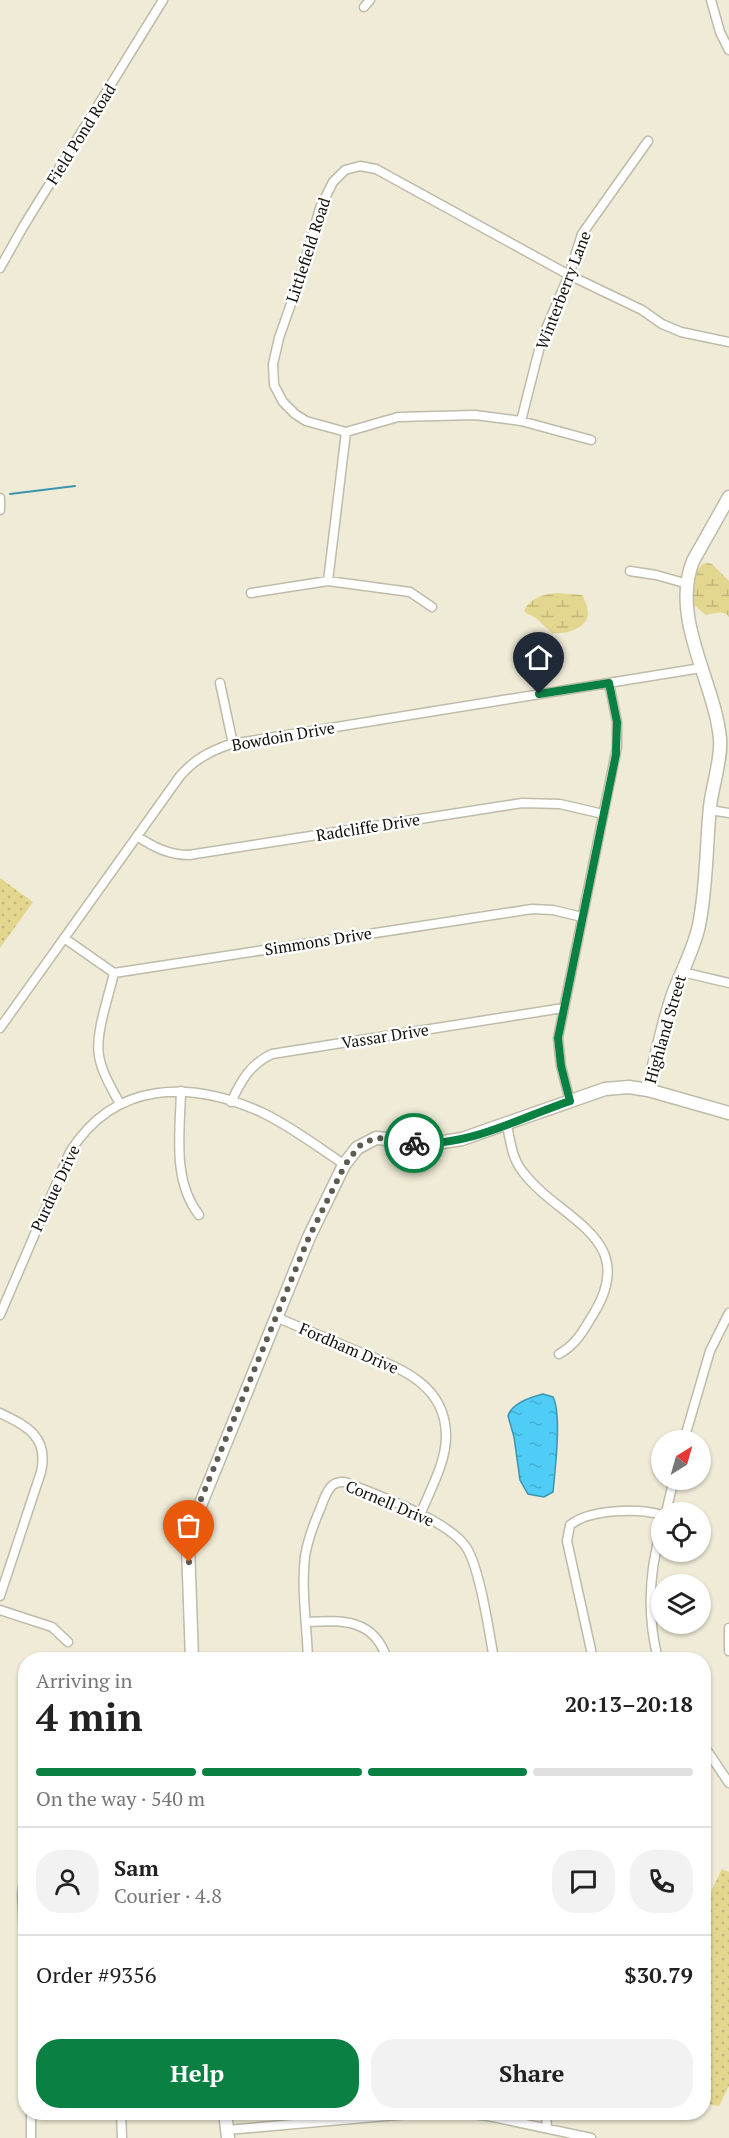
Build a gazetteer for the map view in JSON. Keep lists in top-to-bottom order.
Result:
{
  "streets": {
    "street": [
      "Field Pond Road",
      "Littlefield Road",
      "Winterberry Lane",
      "Bowdoin Drive",
      "Radcliffe Drive",
      "Simmons Drive",
      "Highland Street",
      "Vassar Drive",
      "Purdue Drive",
      "Fordham Drive",
      "Cornell Drive"
    ]
  },
  "crossings": [
    ["Littlefield Road", "Winterberry Lane"],
    ["Bowdoin Drive", "Radcliffe Drive"],
    ["Bowdoin Drive", "Highland Street"],
    ["Highland Street", "Purdue Drive"],
    ["Highland Street", "Fordham Drive"],
    ["Vassar Drive", "Purdue Drive"],
    ["Fordham Drive", "Cornell Drive"]
  ],
  "north": "top right",
  "page": {
    "heading": ["4 min", "Arriving in", "20:13–20:18"],
    "panel": [
      "Sam",
      "Courier · 4.8",
      "Order #9356",
      "$30.79"
    ],
    "bar": "On the way · 540 m",
    "buttons": ["Help", "Share"]
  }
}
